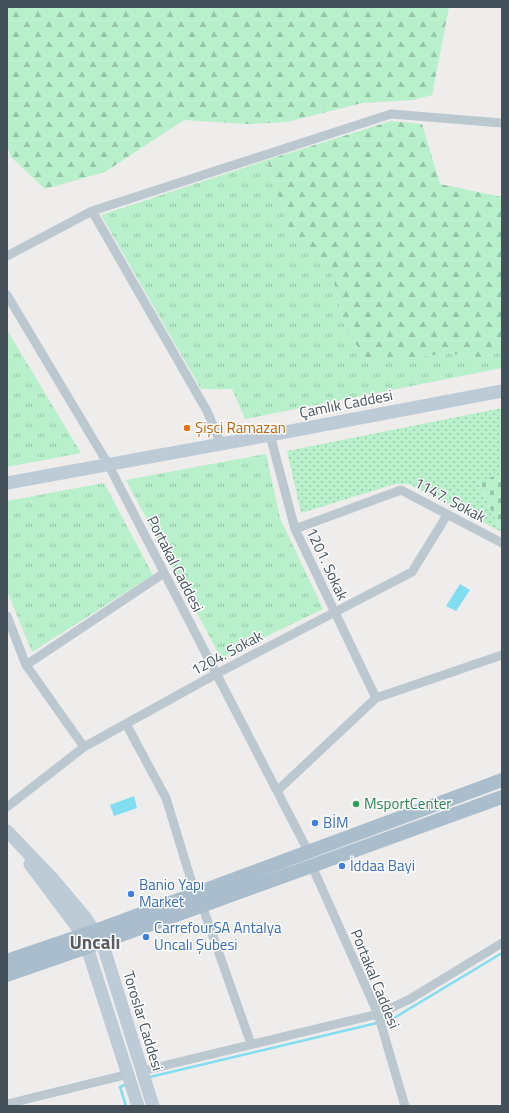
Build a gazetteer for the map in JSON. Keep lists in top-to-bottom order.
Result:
{
  "streets": {
    "street": [
      "Çamlık Caddesi",
      "1147. Sokak",
      "Portakal Caddesi",
      "1201. Sokak",
      "1204. Sokak",
      "Toroslar Caddesi"
    ]
  },
  "crossings": [
    ["Çamlık Caddesi", "Portakal Caddesi"],
    ["Çamlık Caddesi", "1201. Sokak"],
    ["1147. Sokak", "1201. Sokak"],
    ["1147. Sokak", "1204. Sokak"],
    ["Portakal Caddesi", "1204. Sokak"],
    ["1201. Sokak", "1204. Sokak"]
  ],
  "districts": ["Uncalı"],
  "places": [
    "Şişci Ramazan",
    "MsportCenter",
    "BİM",
    "İddaa Bayi",
    "Banio Yapı Market",
    "CarrefourSA Antalya Uncalı Şubesi"
  ]
}
